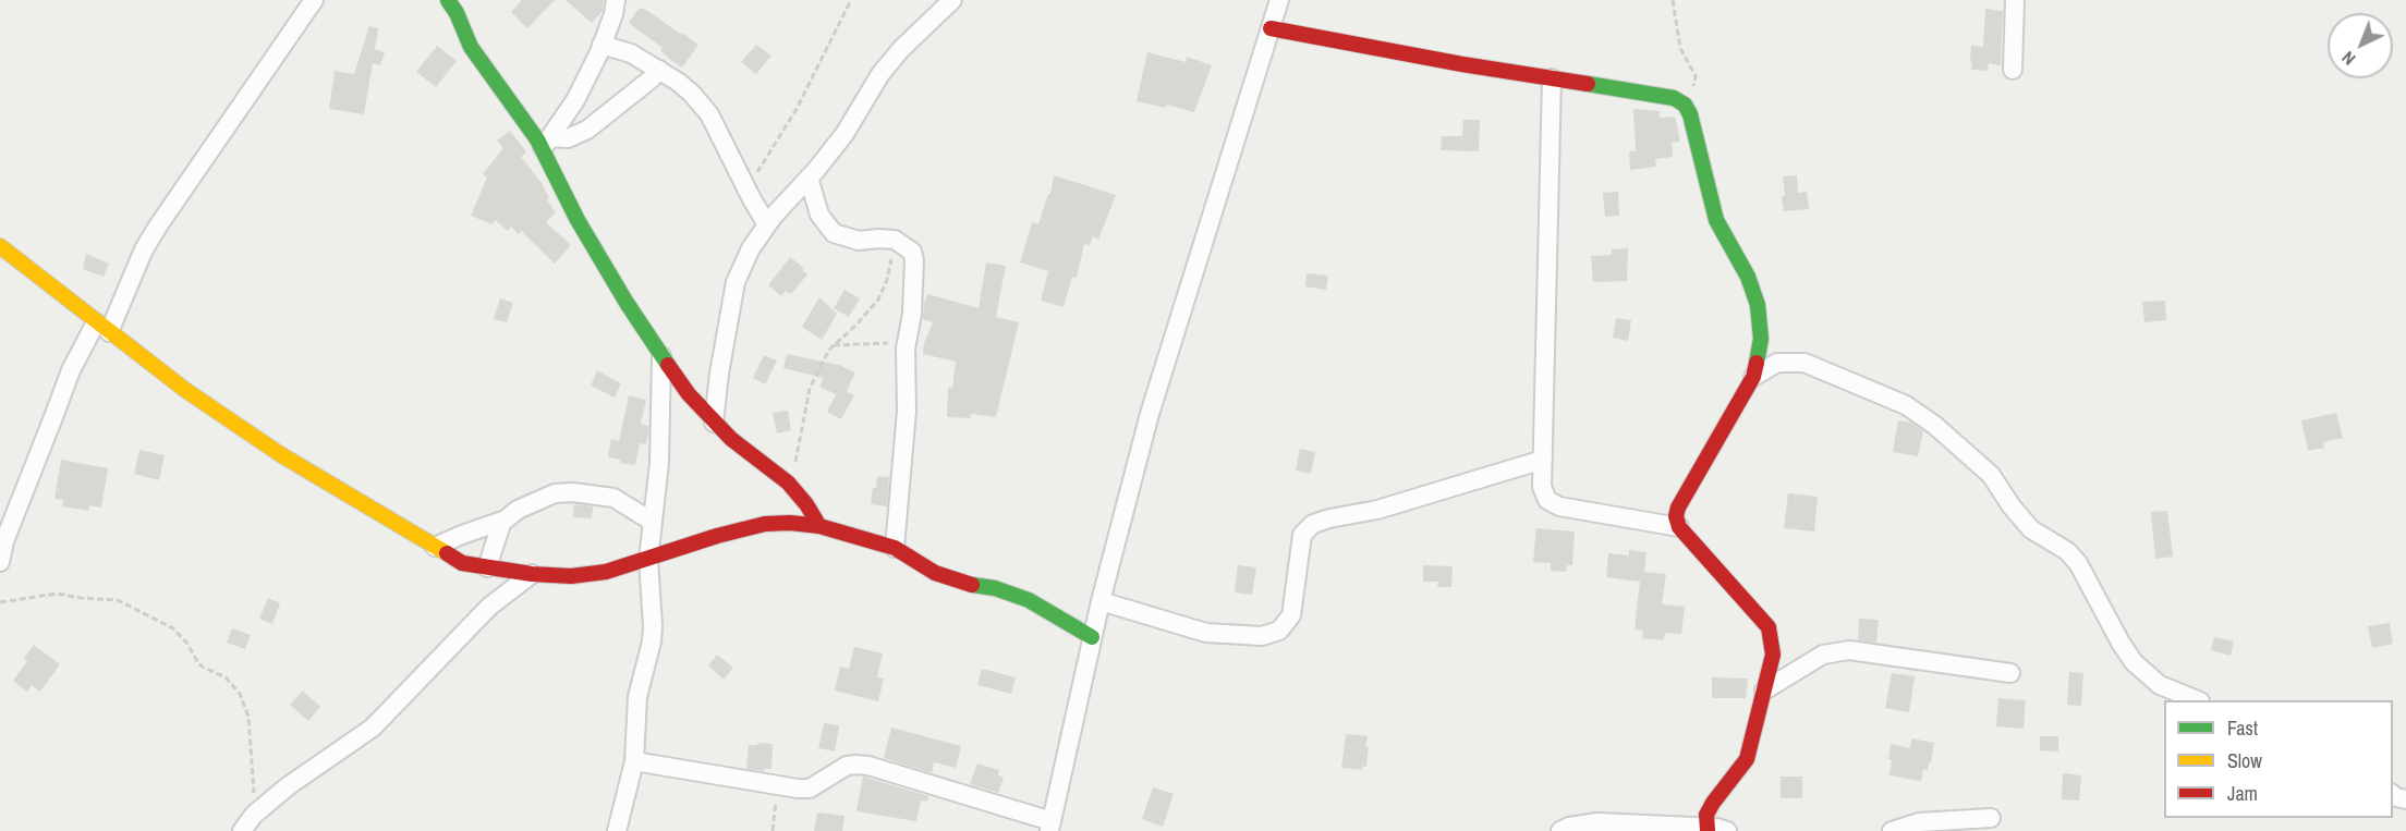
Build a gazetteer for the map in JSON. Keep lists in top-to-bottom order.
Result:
{
  "legend": ["Fast", "Slow", "Jam"],
  "north": "bottom left"
}
